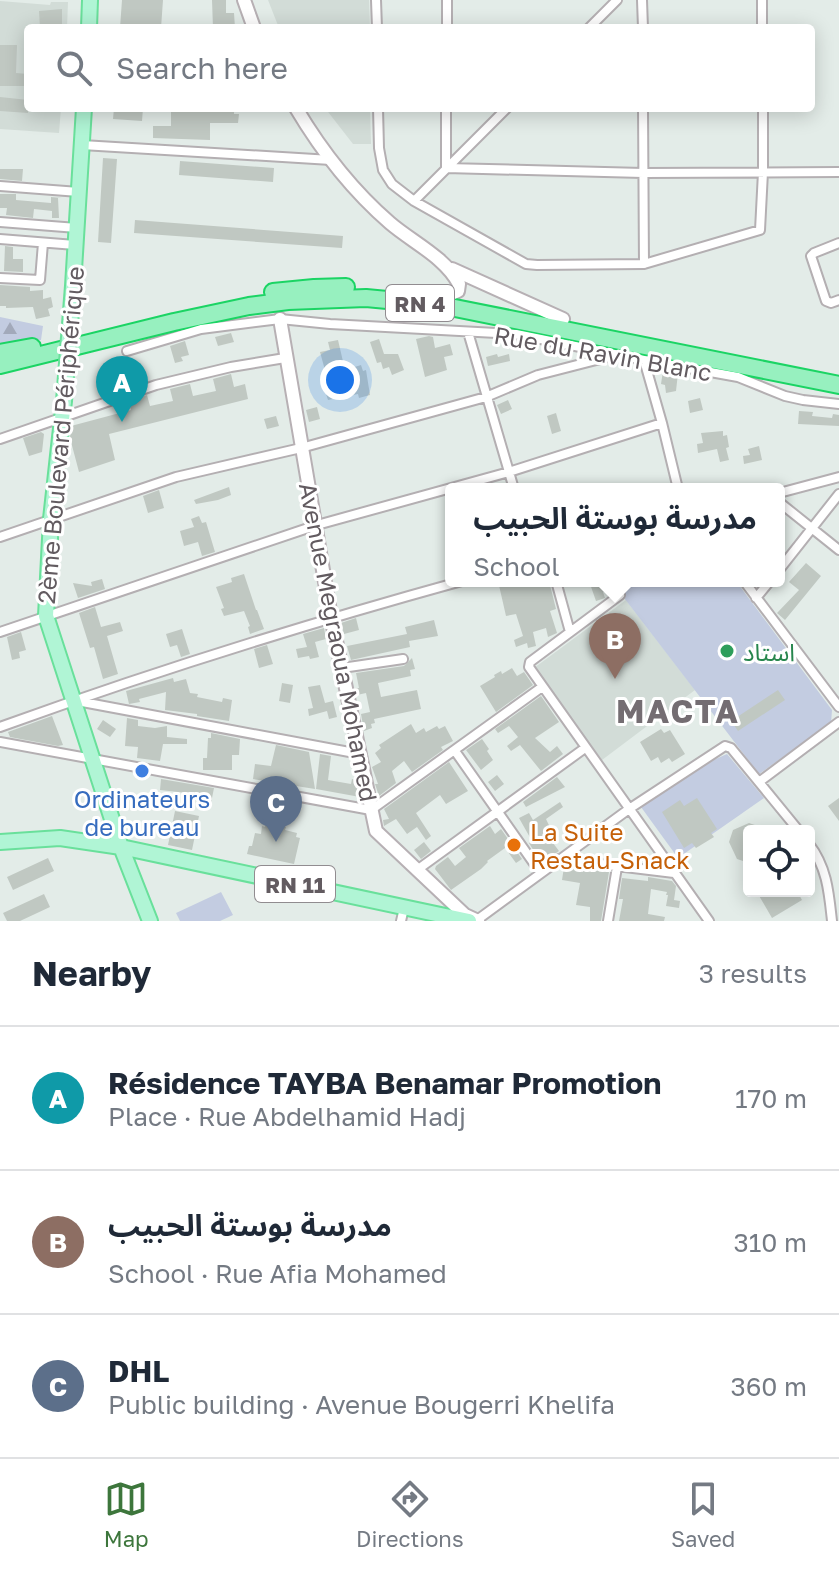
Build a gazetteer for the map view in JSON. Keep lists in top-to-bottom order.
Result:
{
  "streets": {
    "highway": ["RN 4"],
    "main road": ["2ème Boulevard Périphérique", "RN 11"],
    "street": ["Rue du Ravin Blanc", "Avenue Megraoua Mohamed"]
  },
  "crossings": [
    ["Rue du Ravin Blanc", "Avenue Megraoua Mohamed"],
    ["2ème Boulevard Périphérique", "RN 11"]
  ],
  "districts": ["MACTA"],
  "places": ["استاد", "Ordinateurs de bureau", "La Suite Restau-Snack"],
  "page": {
    "search": "Search here",
    "pins": ["A", "B", "C"],
    "popup": ["مدرسة بوستة الحبيب", "School"],
    "heading": ["Nearby", "3 results"],
    "list": [
      {
        "mark": "A",
        "name": "Résidence TAYBA Benamar Promotion",
        "note": "Place · Rue Abdelhamid Hadj",
        "value": "170 m"
      },
      {
        "mark": "B",
        "name": "مدرسة بوستة الحبيب",
        "note": "School · Rue Afia Mohamed",
        "value": "310 m"
      },
      {
        "mark": "C",
        "name": "DHL",
        "note": "Public building · Avenue Bougerri Khelifa",
        "value": "360 m"
      }
    ],
    "nav": ["Map", "Directions", "Saved"]
  }
}
